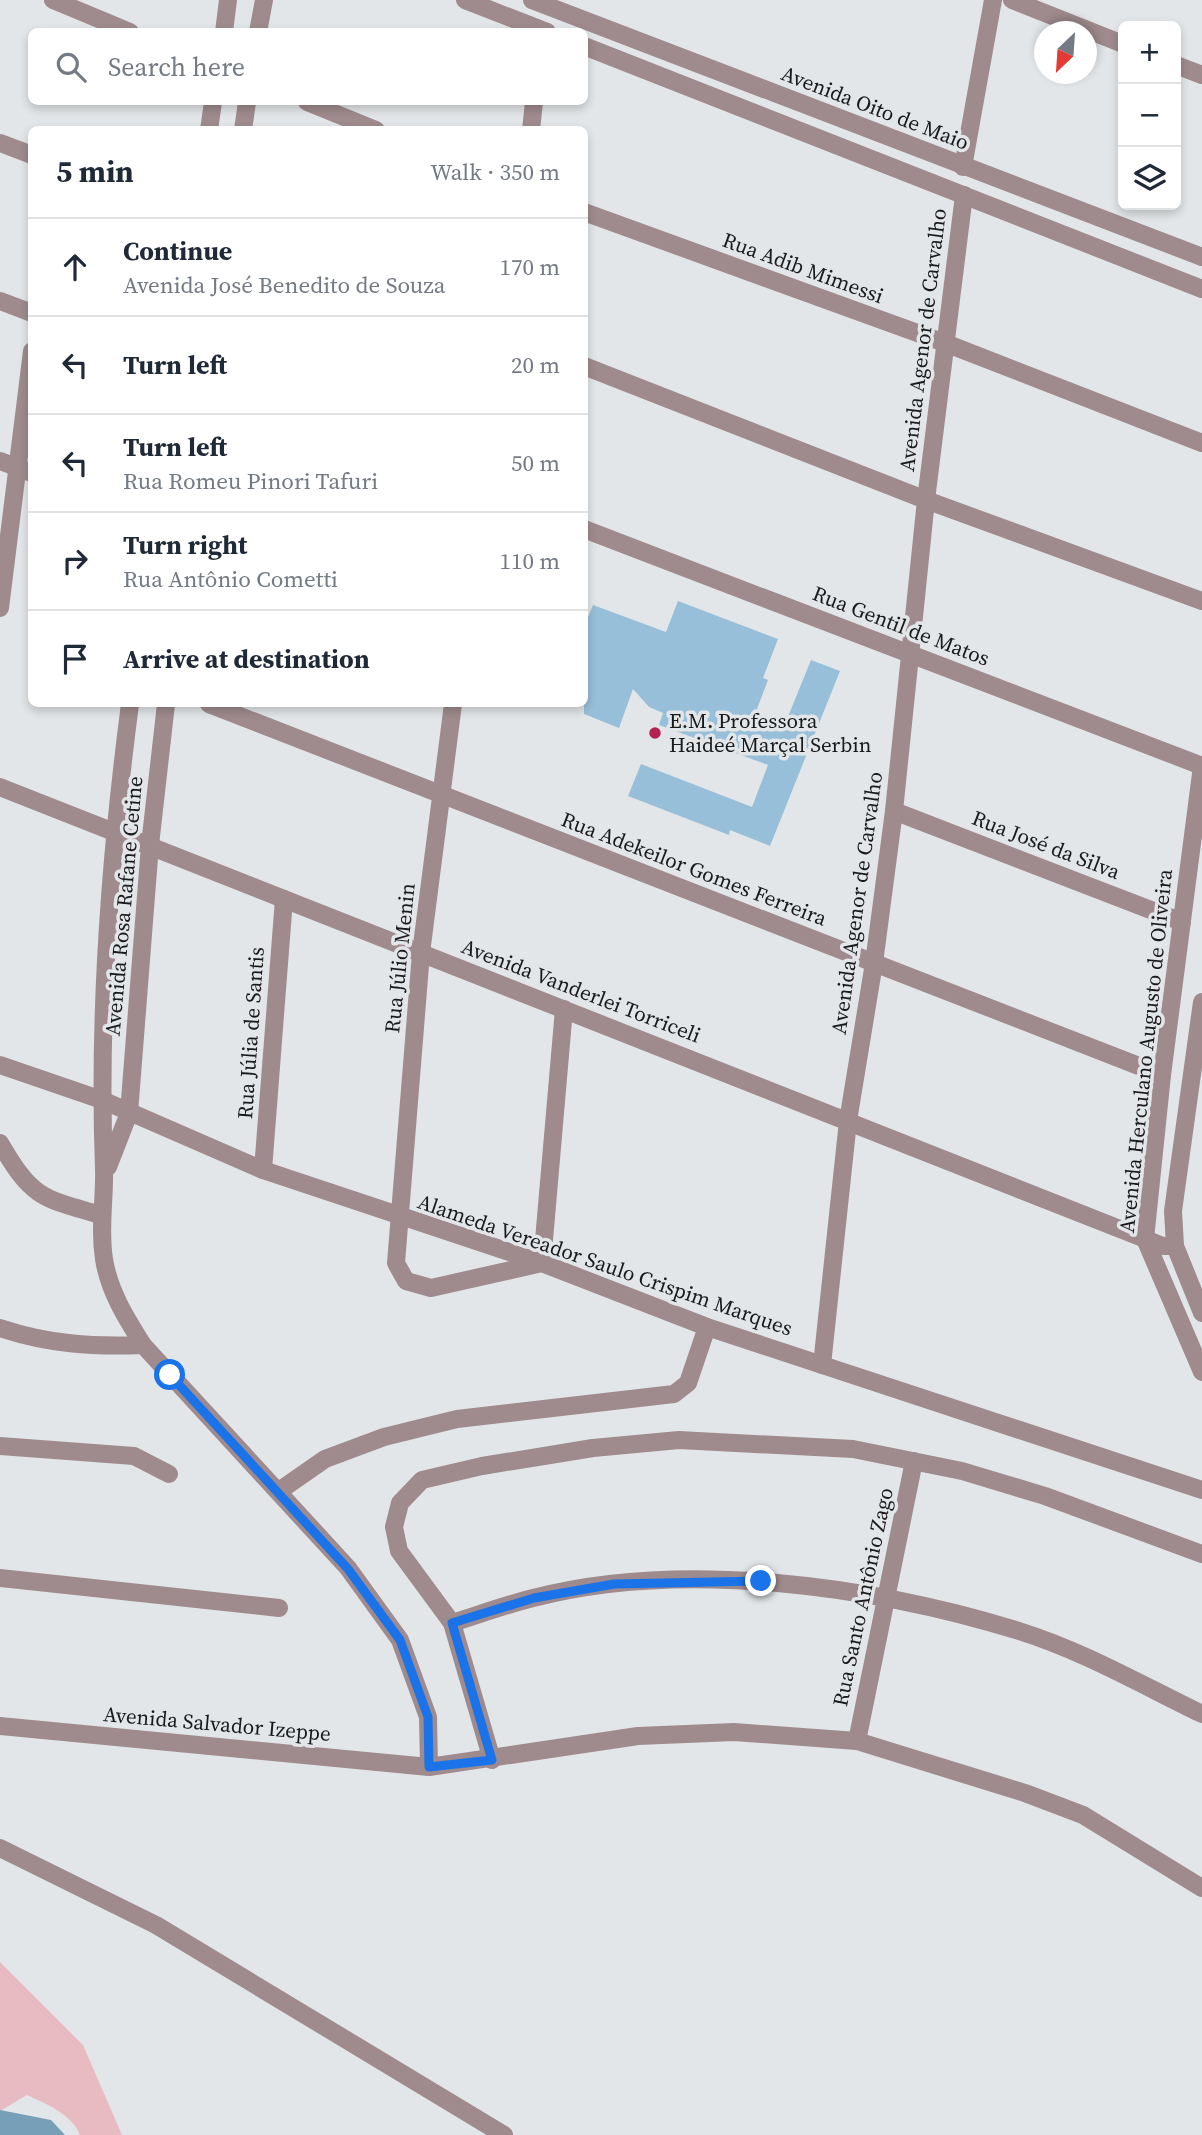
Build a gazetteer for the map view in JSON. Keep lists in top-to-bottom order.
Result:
{
  "streets": {
    "street": [
      "Avenida Oito de Maio",
      "Rua Adib Mimessi",
      "Avenida Agenor de Carvalho",
      "Rua Gentil de Matos",
      "Rua José da Silva",
      "Rua Adekeilor Gomes Ferreira",
      "Avenida Rosa Rafane Cetine",
      "Rua Júlio Menin",
      "Avenida Vanderlei Torriceli",
      "Rua Júlia de Santis",
      "Avenida Herculano Augusto de Oliveira",
      "Alameda Vereador Saulo Crispim Marques",
      "Rua Santo Antônio Zago",
      "Avenida Salvador Izeppe"
    ]
  },
  "crossings": [
    ["Rua Adib Mimessi", "Avenida Agenor de Carvalho"],
    ["Avenida Agenor de Carvalho", "Rua Gentil de Matos"],
    ["Avenida Agenor de Carvalho", "Rua José da Silva"],
    ["Avenida Agenor de Carvalho", "Rua Adekeilor Gomes Ferreira"],
    ["Avenida Agenor de Carvalho", "Avenida Vanderlei Torriceli"],
    ["Avenida Agenor de Carvalho", "Alameda Vereador Saulo Crispim Marques"],
    ["Rua Gentil de Matos", "Avenida Herculano Augusto de Oliveira"],
    ["Rua José da Silva", "Avenida Herculano Augusto de Oliveira"],
    ["Rua Adekeilor Gomes Ferreira", "Rua Júlio Menin"],
    ["Rua Adekeilor Gomes Ferreira", "Avenida Herculano Augusto de Oliveira"],
    ["Avenida Rosa Rafane Cetine", "Avenida Vanderlei Torriceli"],
    ["Avenida Rosa Rafane Cetine", "Alameda Vereador Saulo Crispim Marques"],
    ["Rua Júlio Menin", "Avenida Vanderlei Torriceli"],
    ["Rua Júlio Menin", "Alameda Vereador Saulo Crispim Marques"],
    ["Avenida Vanderlei Torriceli", "Rua Júlia de Santis"],
    ["Avenida Vanderlei Torriceli", "Avenida Herculano Augusto de Oliveira"],
    ["Rua Júlia de Santis", "Alameda Vereador Saulo Crispim Marques"],
    ["Rua Santo Antônio Zago", "Avenida Salvador Izeppe"]
  ],
  "places": ["E.M. Professora Haideé Marçal Serbin"],
  "north": "bottom left",
  "page": {
    "map_buttons": ["+", "−"],
    "search": "Search here",
    "heading": ["5 min", "Walk · 350 m"],
    "list": [
      ["Continue", "Avenida José Benedito de Souza", "170 m"],
      ["Turn left", "20 m"],
      ["Turn left", "Rua Romeu Pinori Tafuri", "50 m"],
      ["Turn right", "Rua Antônio Cometti", "110 m"],
      "Arrive at destination"
    ]
  }
}
